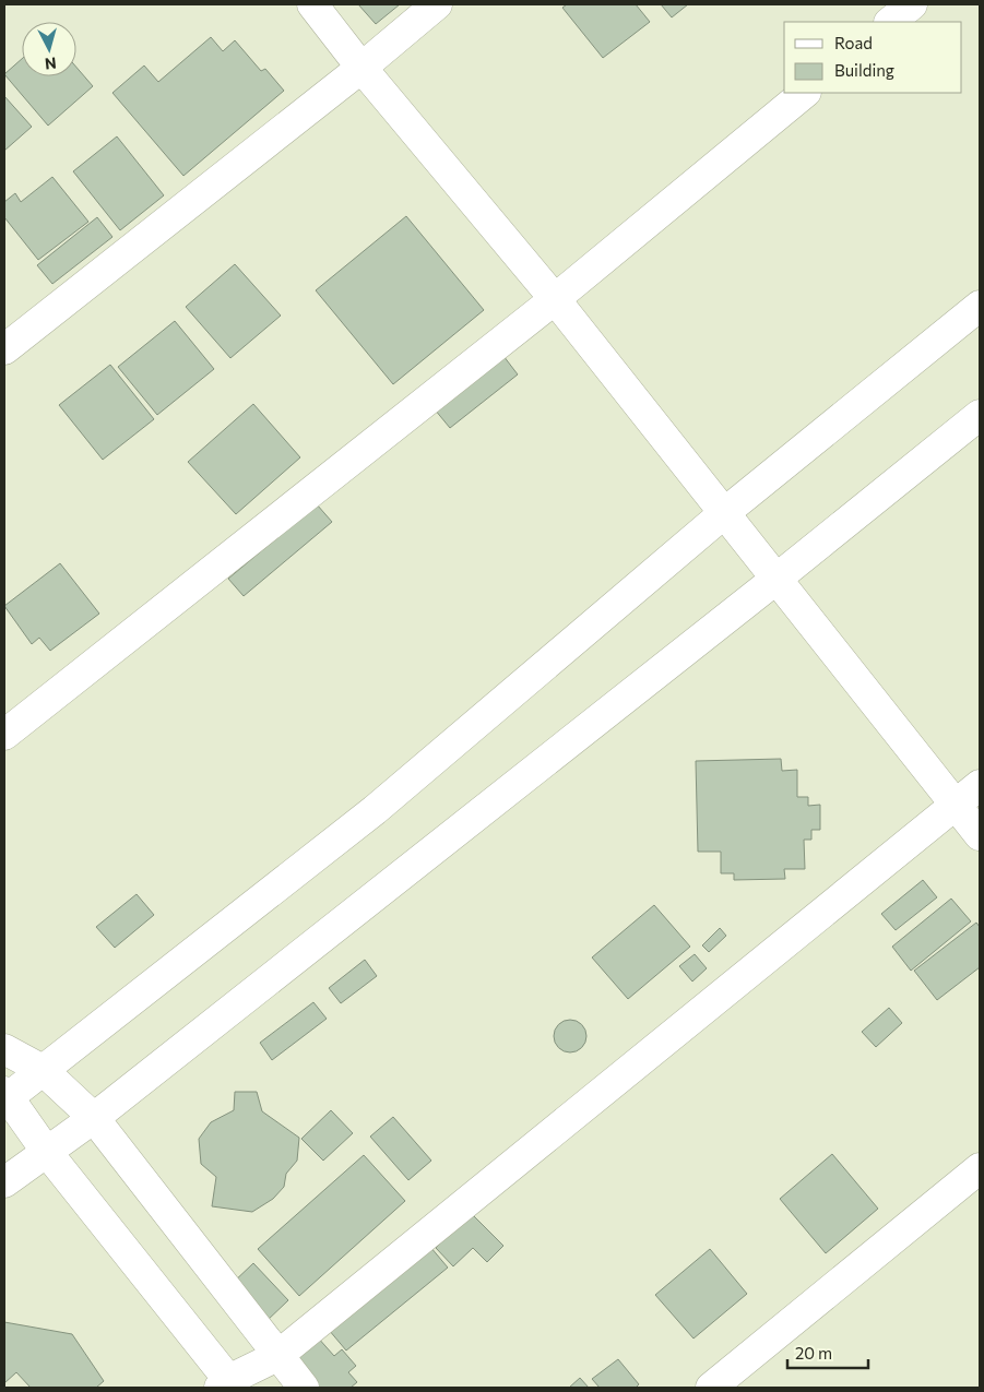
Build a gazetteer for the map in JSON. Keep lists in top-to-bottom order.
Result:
{
  "legend": ["Road", "Building"],
  "scale_bar": "20 m",
  "north": "bottom"
}
